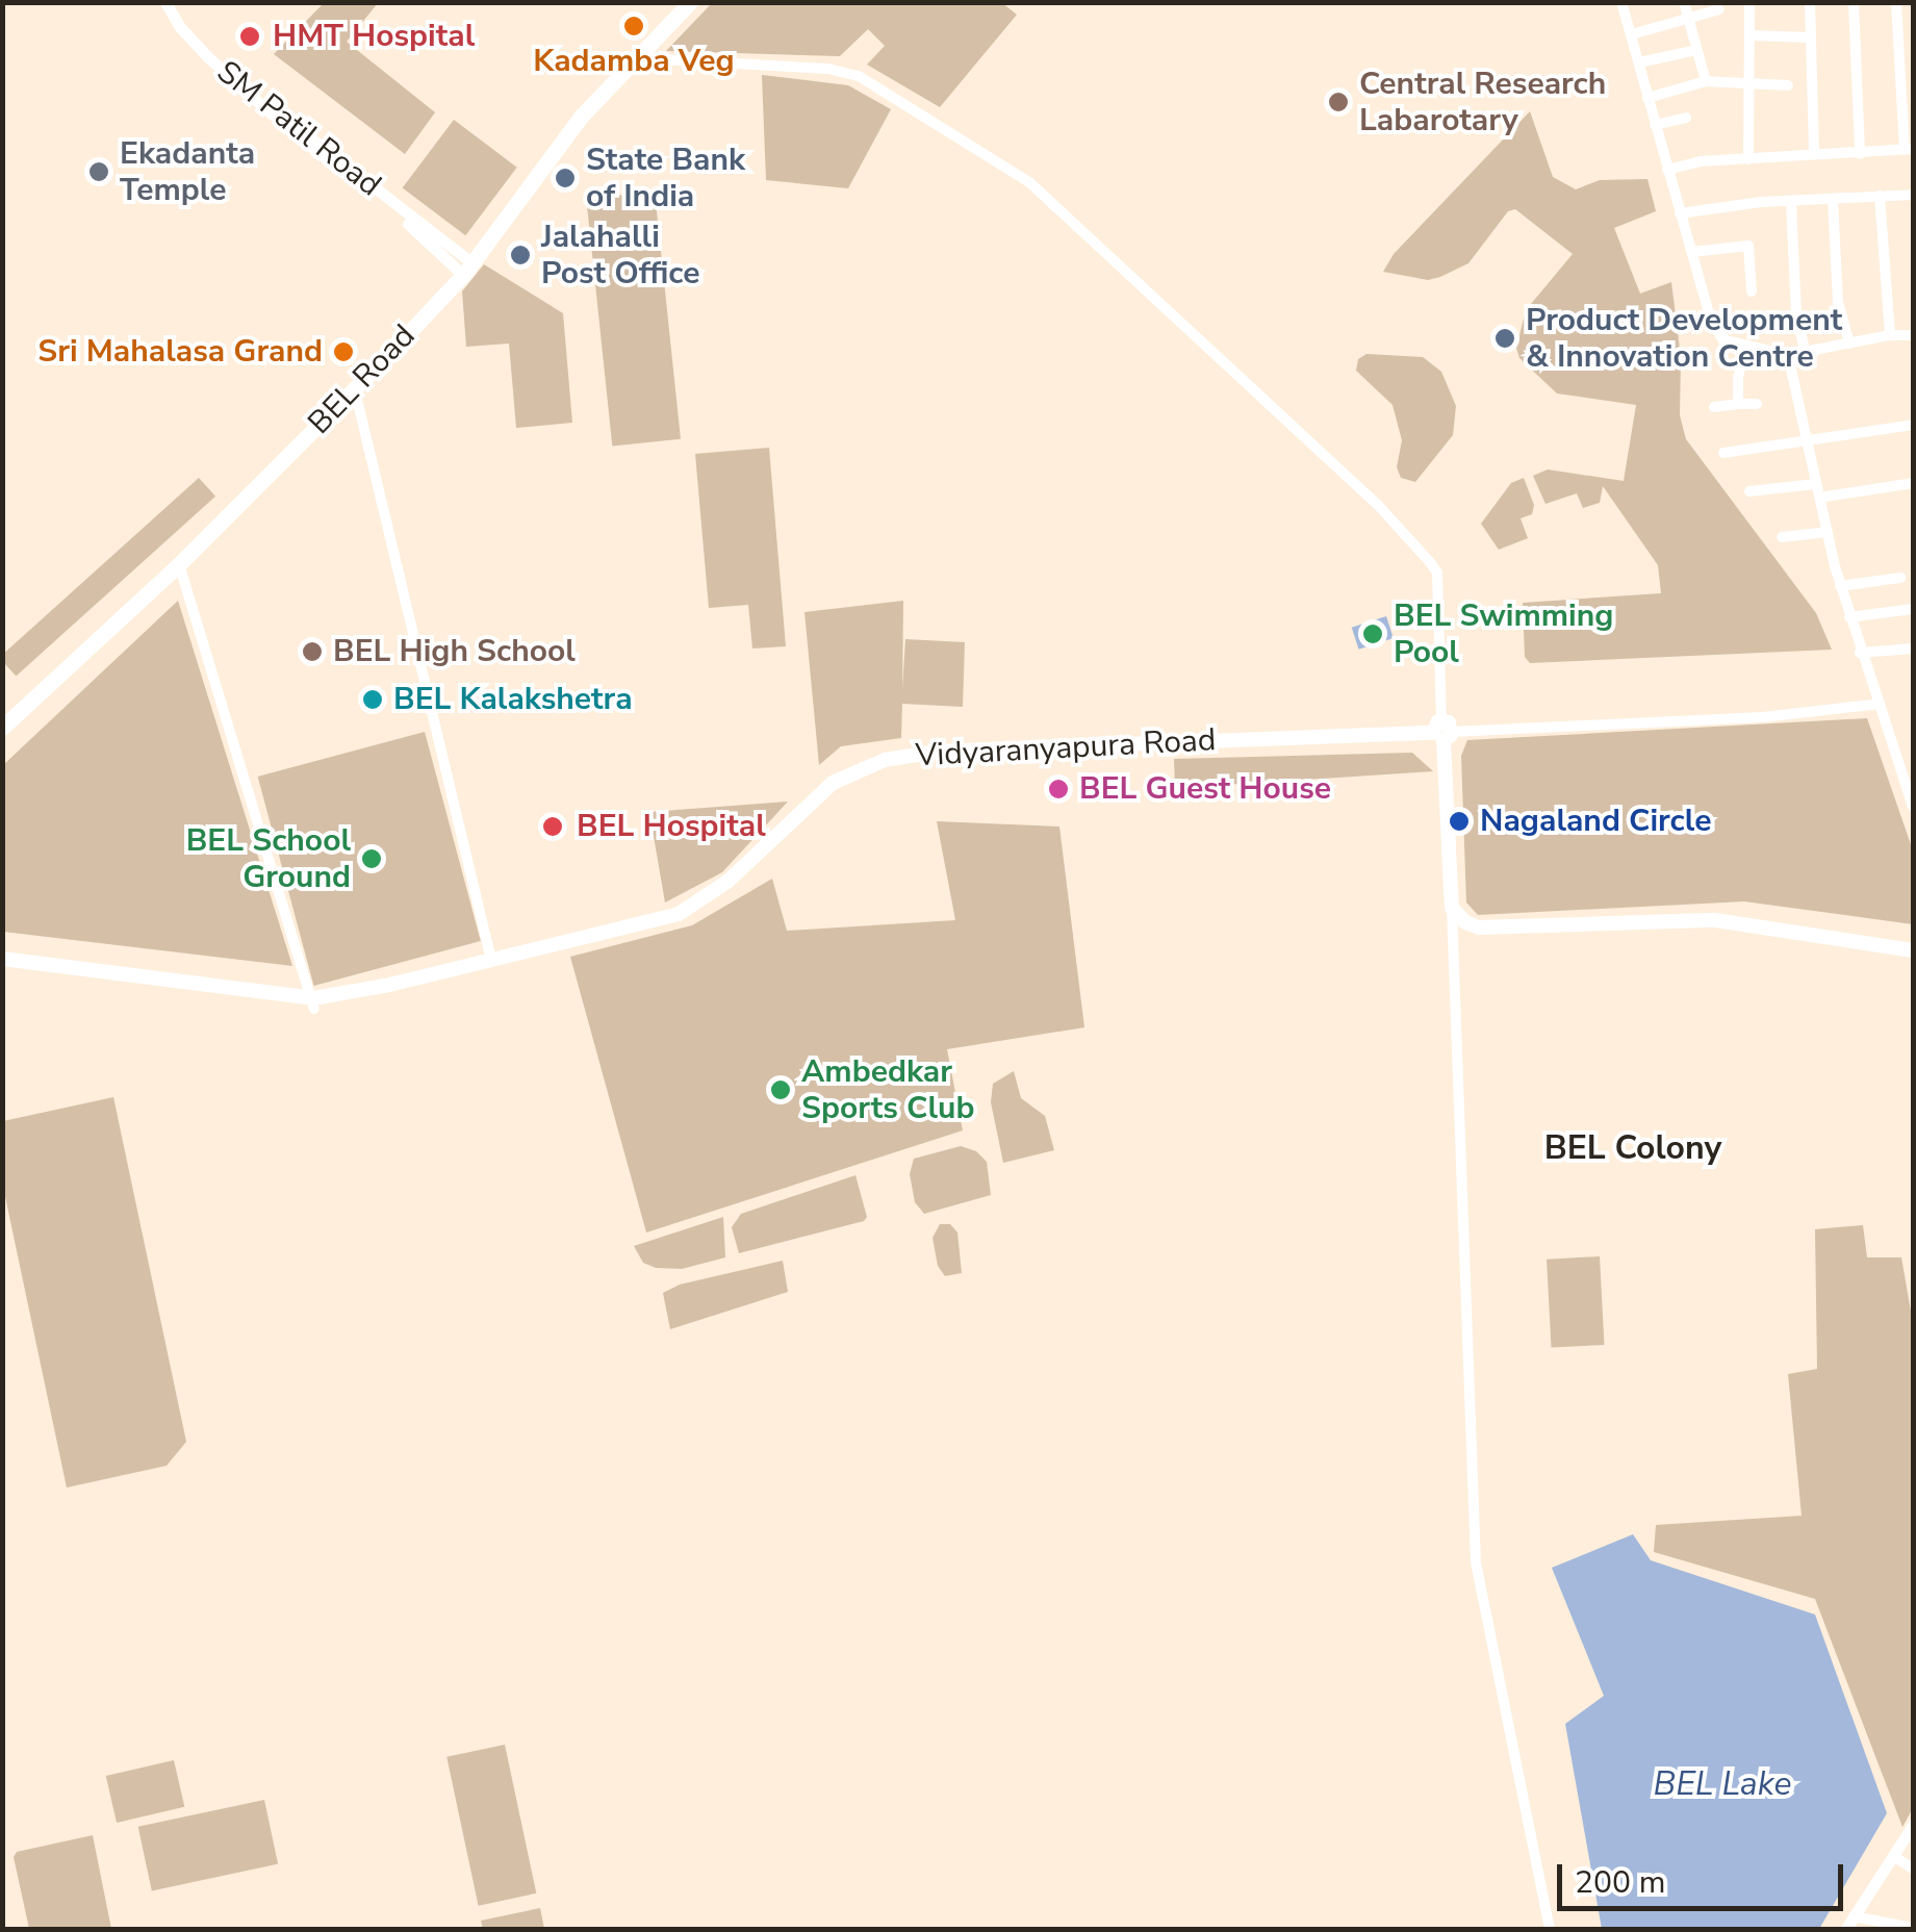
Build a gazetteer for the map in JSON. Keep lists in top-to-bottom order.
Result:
{
  "streets": {
    "main road": ["BEL Road", "Vidyaranyapura Road"],
    "street": ["SM Patil Road"]
  },
  "crossings": [
    ["SM Patil Road", "BEL Road"]
  ],
  "districts": ["BEL Colony"],
  "water": ["BEL Lake"],
  "places": [
    "Kadamba Veg",
    "HMT Hospital",
    "Central Research Labarotary",
    "Ekadanta Temple",
    "State Bank of India",
    "Jalahalli Post Office",
    "Product Development & Innovation Centre",
    "Sri Mahalasa Grand",
    "BEL Swimming Pool",
    "BEL High School",
    "BEL Kalakshetra",
    "BEL Guest House",
    "Nagaland Circle",
    "BEL Hospital",
    "BEL School Ground",
    "Ambedkar Sports Club"
  ],
  "scale_bar": "200 m"
}
